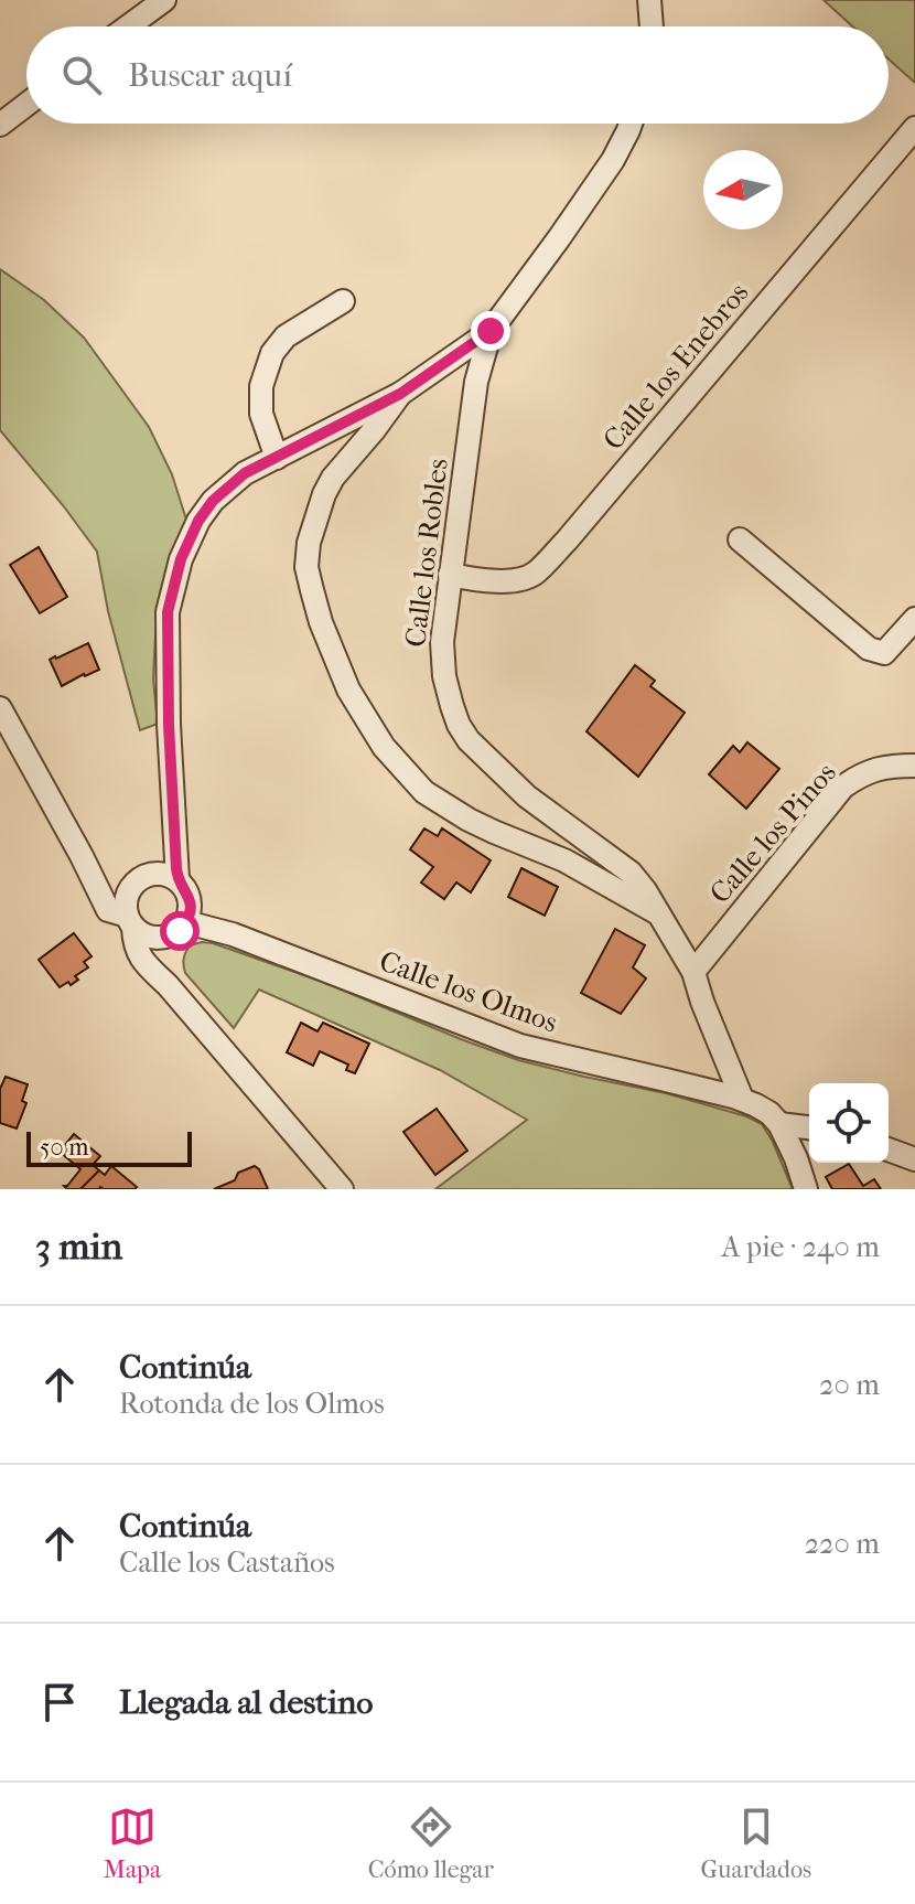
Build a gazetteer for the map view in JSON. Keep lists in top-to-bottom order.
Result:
{
  "streets": {
    "street": [
      "Calle los Enebros",
      "Calle los Robles",
      "Calle los Pinos",
      "Calle los Olmos"
    ]
  },
  "crossings": [
    ["Calle los Enebros", "Calle los Robles"],
    ["Calle los Robles", "Calle los Pinos"],
    ["Calle los Robles", "Calle los Olmos"]
  ],
  "scale_bar": "50 m",
  "north": "left",
  "page": {
    "search": "Buscar aquí",
    "scale": "50 m",
    "heading": ["3 min", "A pie · 240 m"],
    "list": [
      ["Continúa", "Rotonda de los Olmos", "20 m"],
      ["Continúa", "Calle los Castaños", "220 m"],
      "Llegada al destino"
    ],
    "nav": ["Mapa", "Cómo llegar", "Guardados"]
  }
}
